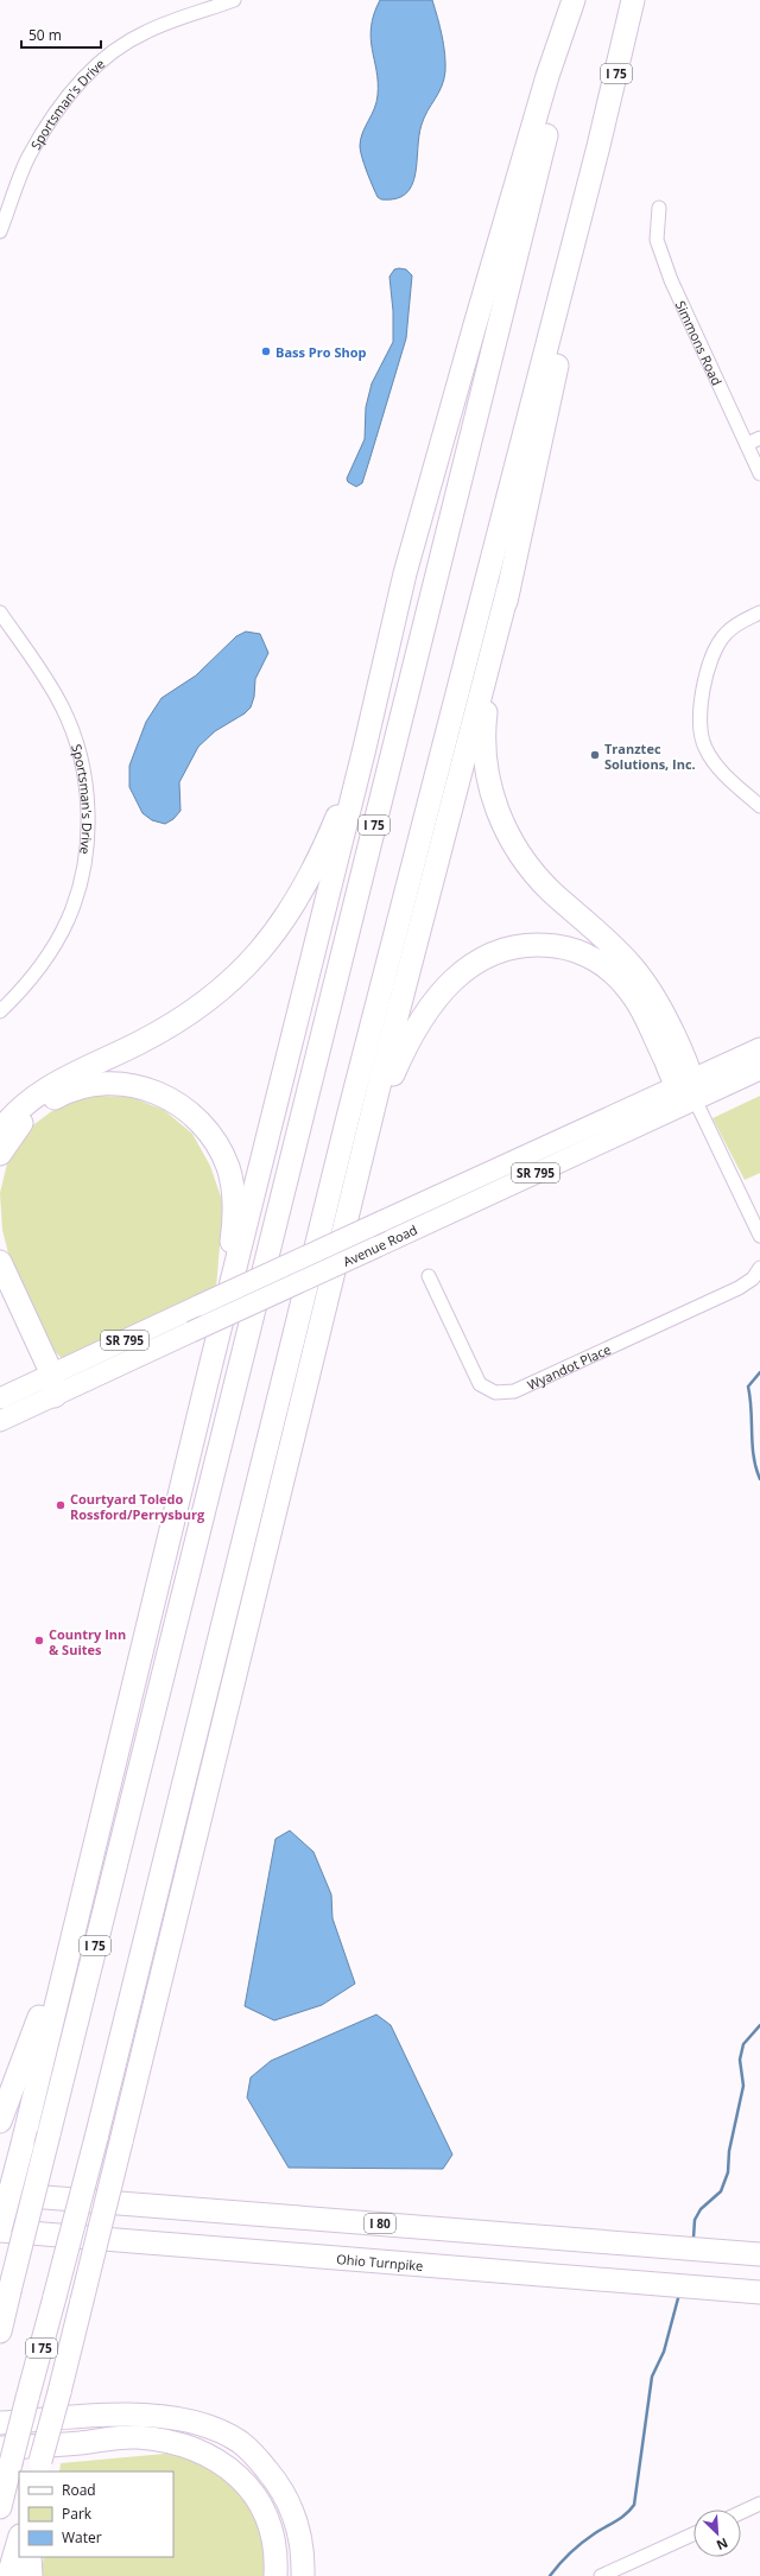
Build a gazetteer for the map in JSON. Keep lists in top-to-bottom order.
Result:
{
  "streets": {
    "highway": ["I 75", "I 80", "Ohio Turnpike"],
    "main road": ["SR 795", "Avenue Road"],
    "street": ["Sportsman's Drive", "Simmons Road", "Wyandot Place"]
  },
  "places": [
    "Bass Pro Shop",
    "Tranztec Solutions, Inc.",
    "Courtyard Toledo Rossford/Perrysburg",
    "Country Inn & Suites"
  ],
  "legend": ["Road", "Park", "Water"],
  "scale_bar": "50 m",
  "north": "bottom right"
}
